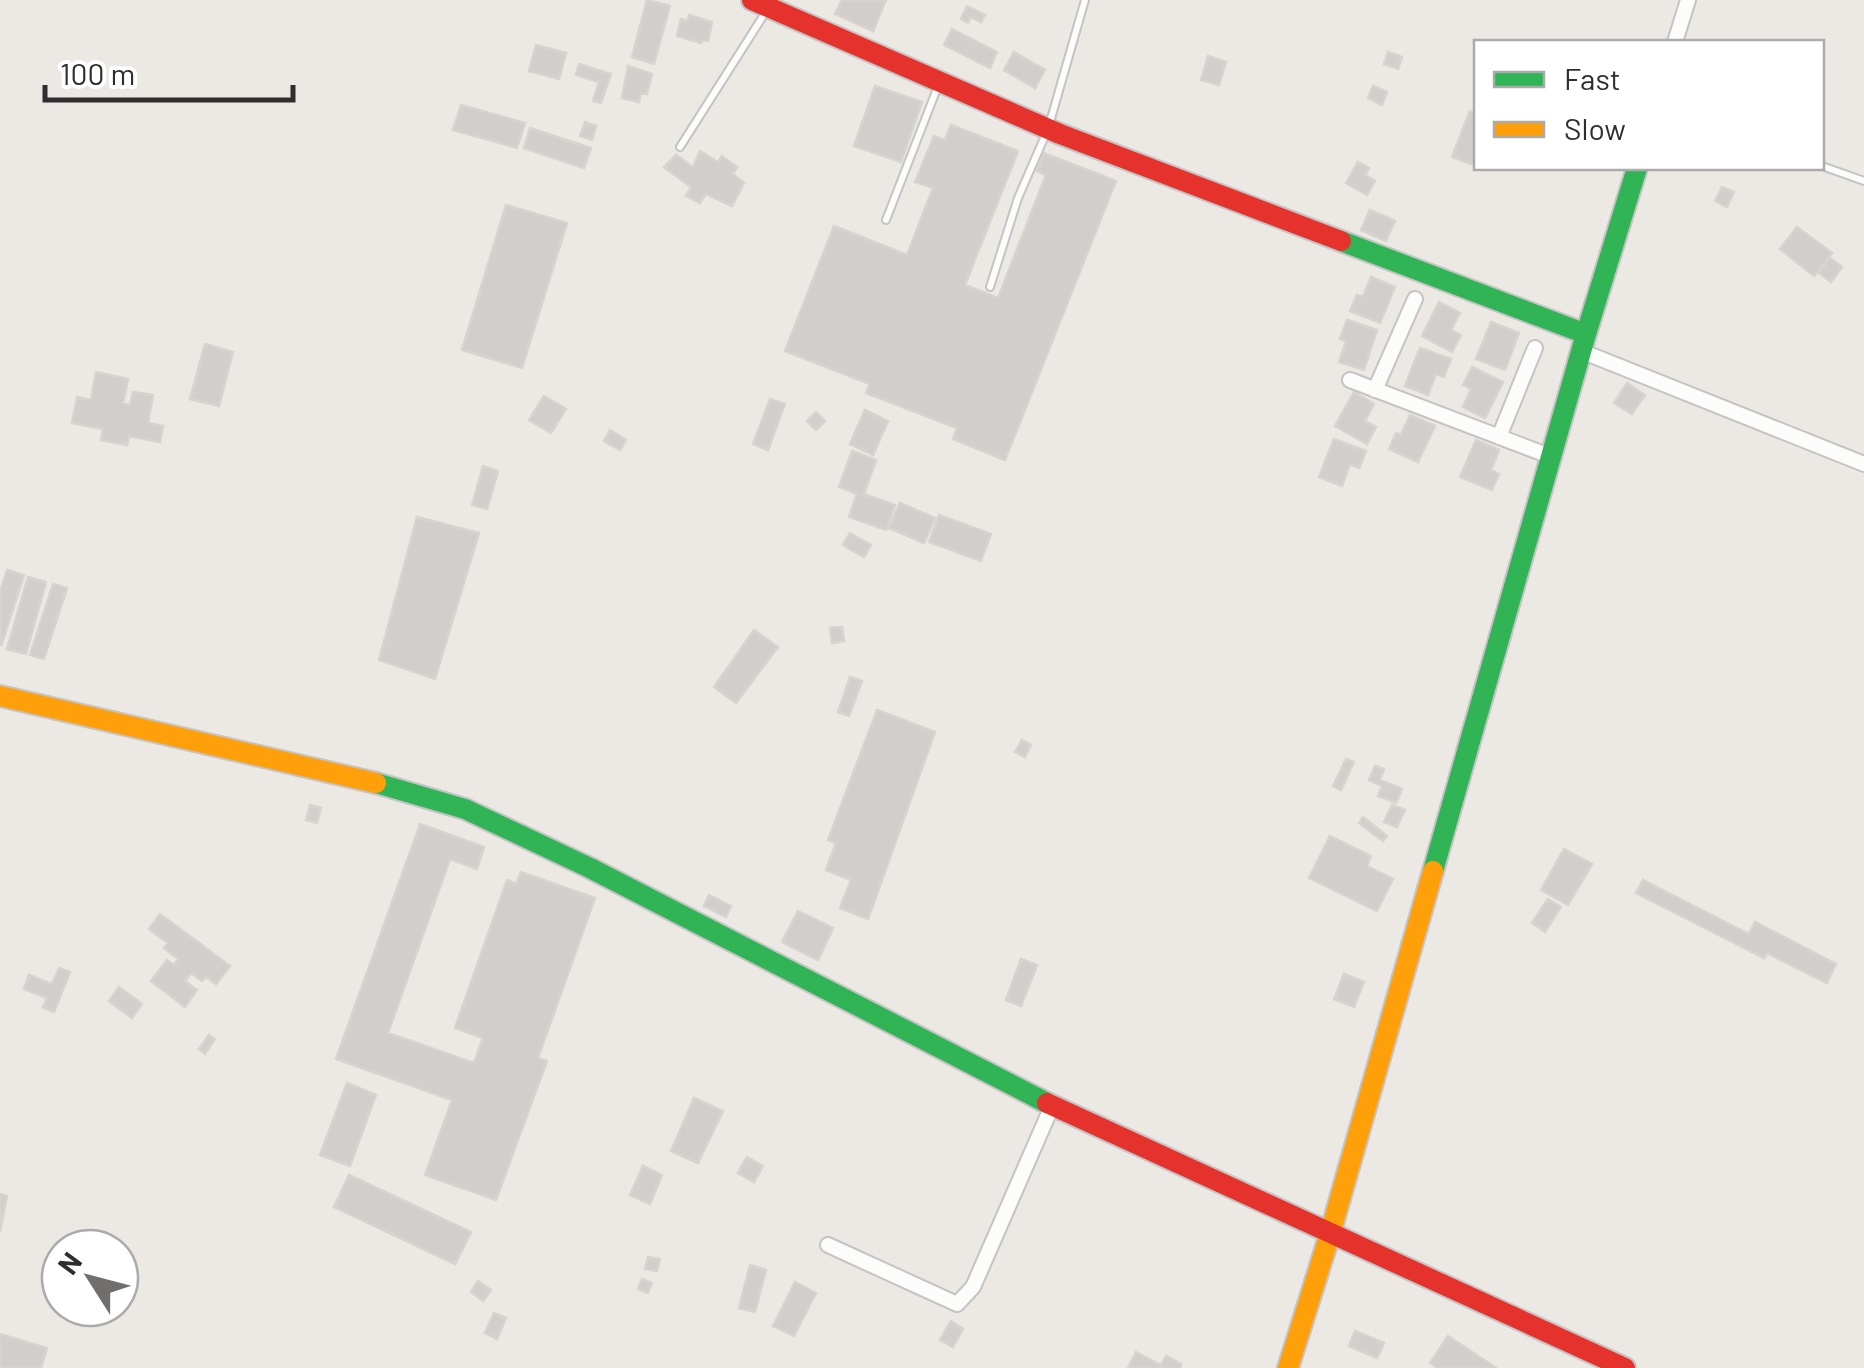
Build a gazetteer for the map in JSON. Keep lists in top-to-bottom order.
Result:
{
  "legend": ["Fast", "Slow"],
  "scale_bar": "100 m",
  "north": "top left"
}
